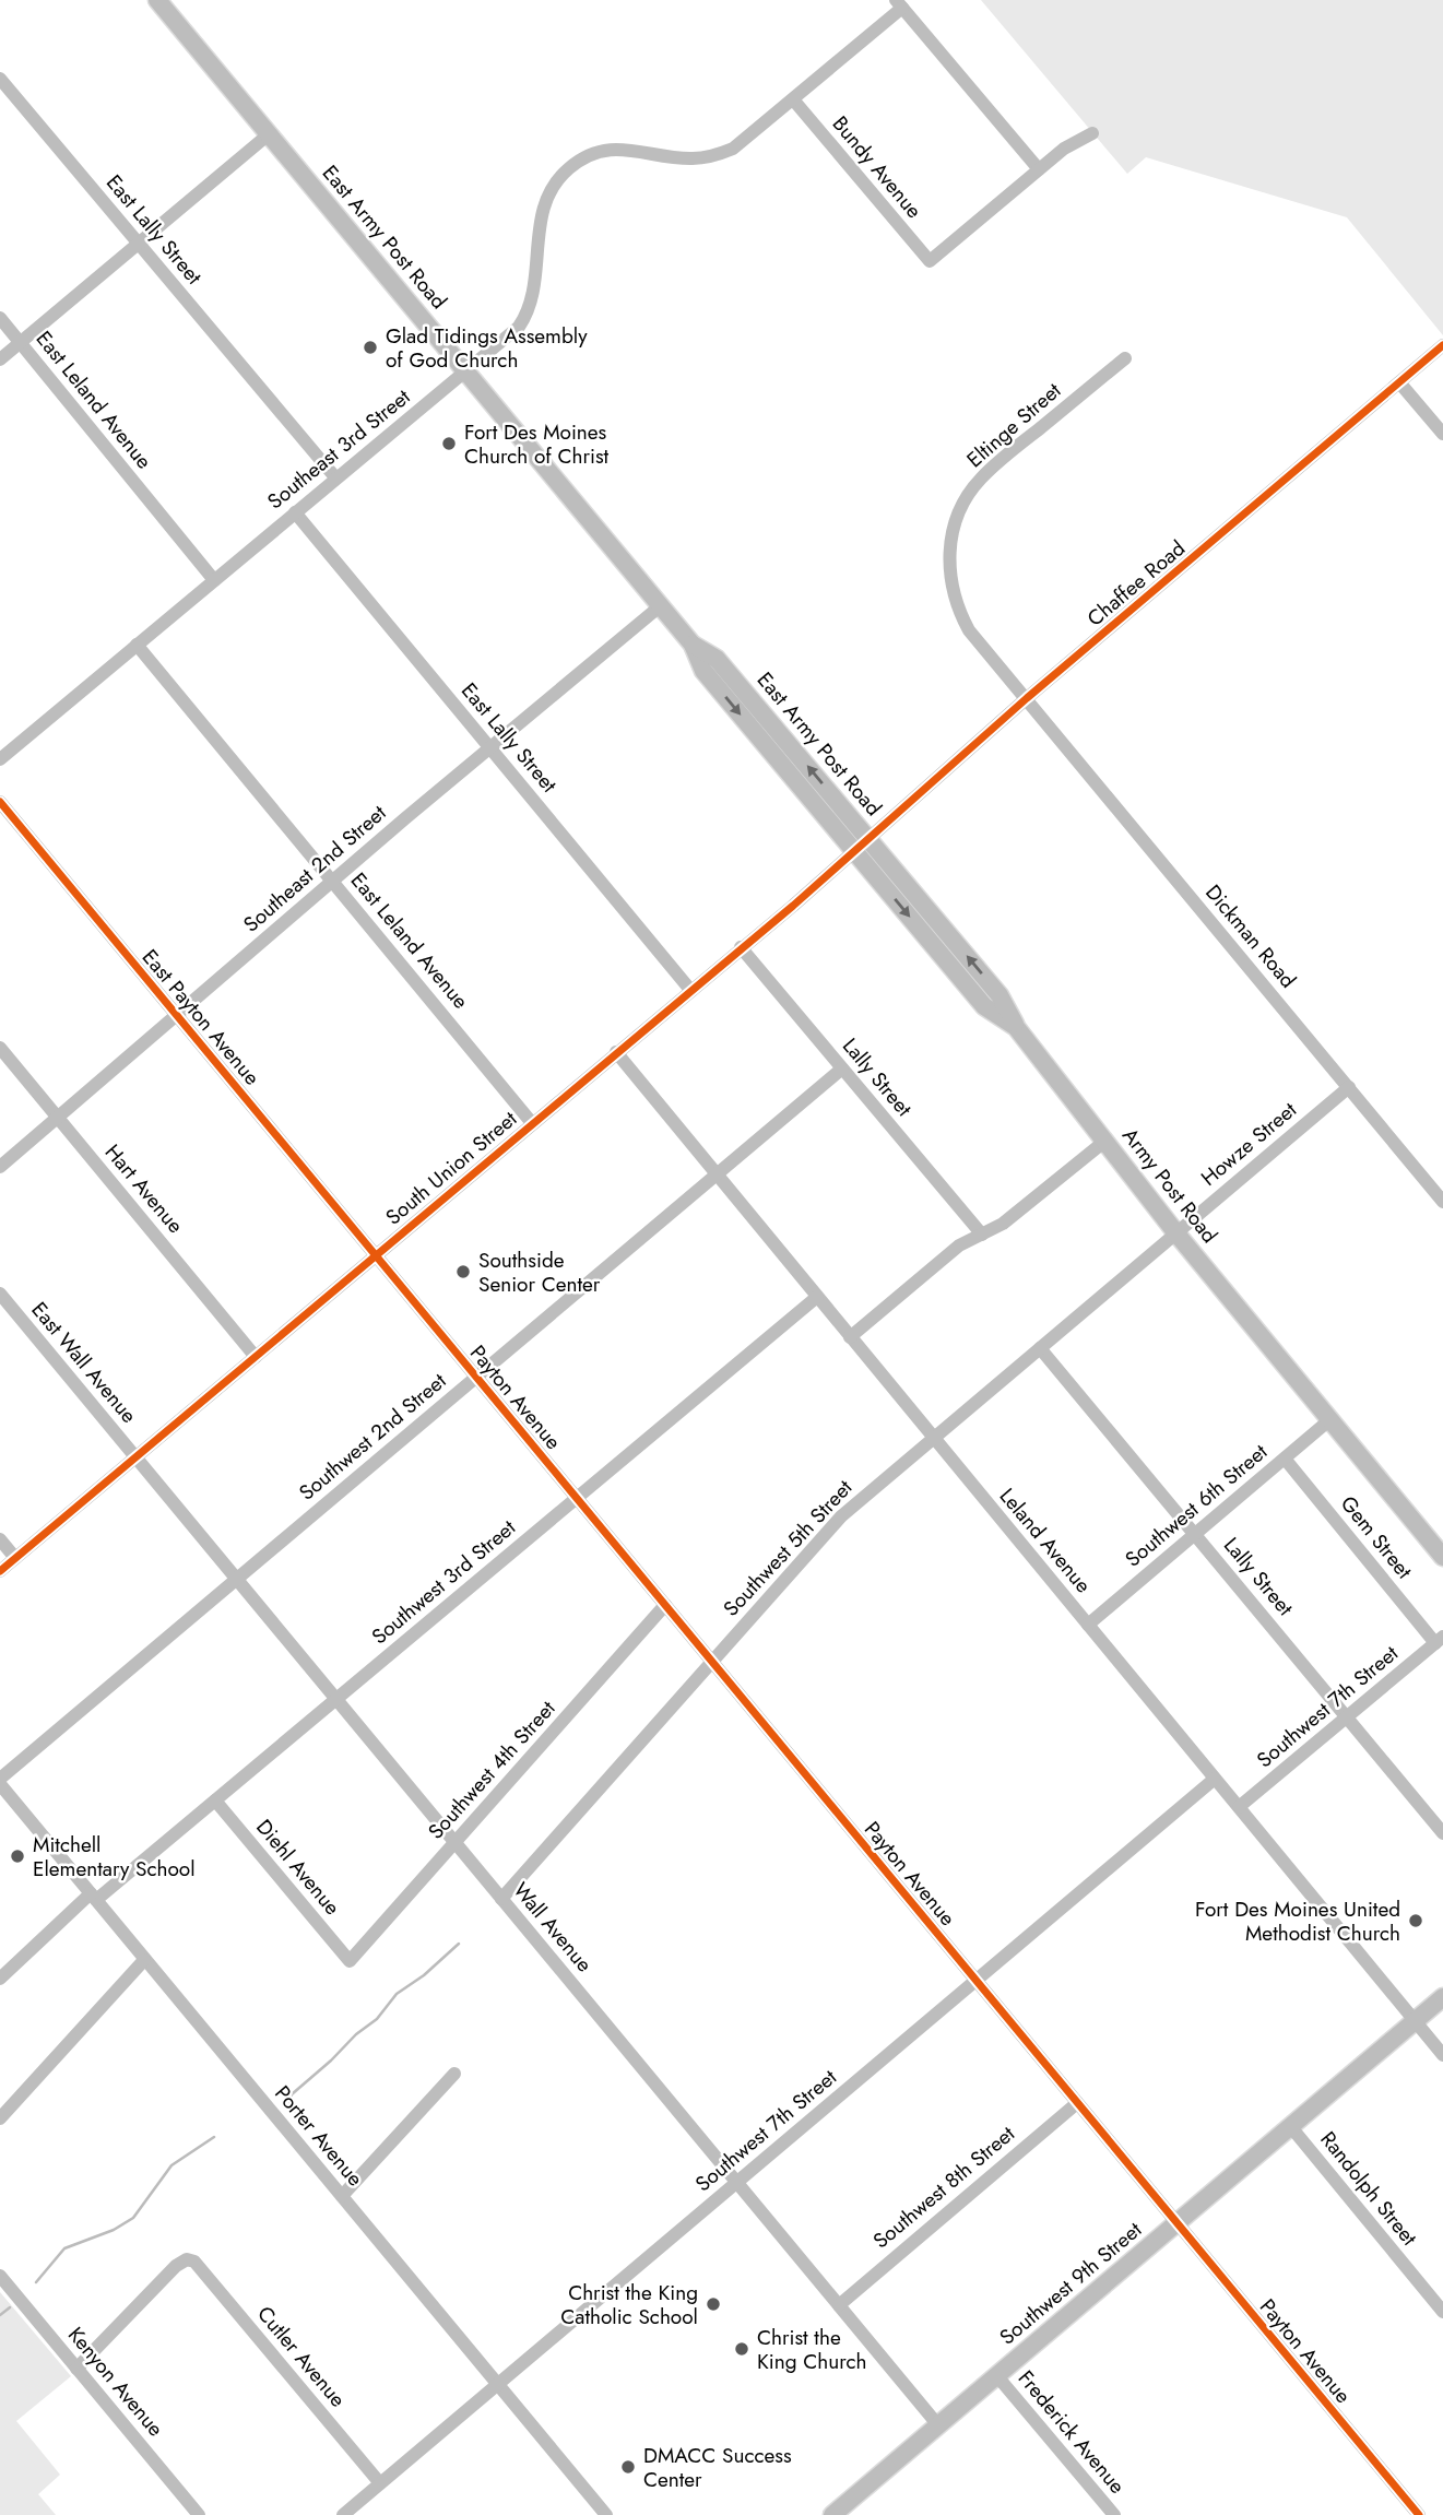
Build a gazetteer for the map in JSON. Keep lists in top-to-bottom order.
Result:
{
  "streets": {
    "main road": ["East Army Post Road", "Army Post Road", "Southwest 9th Street"],
    "street": [
      "Bundy Avenue",
      "East Lally Street",
      "East Leland Avenue",
      "Eltinge Street",
      "Southeast 3rd Street",
      "Chaffee Road",
      "Southeast 2nd Street",
      "Dickman Road",
      "East Payton Avenue",
      "Lally Street",
      "Howze Street",
      "South Union Street",
      "Hart Avenue",
      "East Wall Avenue",
      "Payton Avenue",
      "Southwest 2nd Street",
      "Southwest 6th Street",
      "Gem Street",
      "Leland Avenue",
      "Southwest 5th Street",
      "Southwest 3rd Street",
      "Southwest 7th Street",
      "Southwest 4th Street",
      "Diehl Avenue",
      "Wall Avenue",
      "Porter Avenue",
      "Southwest 8th Street",
      "Randolph Street",
      "Cutler Avenue",
      "Kenyon Avenue",
      "Frederick Avenue"
    ]
  },
  "crossings": [
    ["Bundy Avenue", "Southeast 3rd Street"],
    ["East Lally Street", "Southeast 3rd Street"],
    ["East Lally Street", "Southeast 2nd Street"],
    ["East Lally Street", "South Union Street"],
    ["East Army Post Road", "Southeast 3rd Street"],
    ["East Army Post Road", "Chaffee Road"],
    ["East Army Post Road", "Southeast 2nd Street"],
    ["East Army Post Road", "South Union Street"],
    ["East Army Post Road", "Army Post Road"],
    ["East Leland Avenue", "Southeast 3rd Street"],
    ["East Leland Avenue", "Southeast 2nd Street"],
    ["East Leland Avenue", "South Union Street"],
    ["Eltinge Street", "Chaffee Road"],
    ["Eltinge Street", "Dickman Road"],
    ["Chaffee Road", "Dickman Road"],
    ["Chaffee Road", "South Union Street"],
    ["Chaffee Road", "Army Post Road"],
    ["Southeast 2nd Street", "East Payton Avenue"],
    ["Southeast 2nd Street", "Hart Avenue"],
    ["Dickman Road", "Howze Street"],
    ["East Payton Avenue", "South Union Street"],
    ["East Payton Avenue", "Payton Avenue"],
    ["Lally Street", "South Union Street"],
    ["Lally Street", "Southwest 2nd Street"],
    ["Lally Street", "Southwest 6th Street"],
    ["Lally Street", "Southwest 5th Street"],
    ["Lally Street", "Southwest 7th Street"],
    ["Howze Street", "Army Post Road"],
    ["Howze Street", "Southwest 5th Street"],
    ["South Union Street", "Army Post Road"],
    ["South Union Street", "Hart Avenue"],
    ["South Union Street", "East Wall Avenue"],
    ["South Union Street", "Payton Avenue"],
    ["South Union Street", "Leland Avenue"],
    ["South Union Street", "Wall Avenue"],
    ["Army Post Road", "Southwest 6th Street"],
    ["Army Post Road", "Southwest 5th Street"],
    ["East Wall Avenue", "Wall Avenue"],
    ["Payton Avenue", "Southwest 2nd Street"],
    ["Payton Avenue", "Southwest 5th Street"],
    ["Payton Avenue", "Southwest 3rd Street"],
    ["Payton Avenue", "Southwest 7th Street"],
    ["Payton Avenue", "Southwest 4th Street"],
    ["Payton Avenue", "Southwest 8th Street"],
    ["Payton Avenue", "Southwest 9th Street"],
    ["Southwest 2nd Street", "Leland Avenue"],
    ["Southwest 2nd Street", "Wall Avenue"],
    ["Southwest 2nd Street", "Porter Avenue"],
    ["Southwest 6th Street", "Gem Street"],
    ["Southwest 6th Street", "Leland Avenue"],
    ["Gem Street", "Southwest 7th Street"],
    ["Leland Avenue", "Southwest 5th Street"],
    ["Leland Avenue", "Southwest 3rd Street"],
    ["Leland Avenue", "Southwest 7th Street"],
    ["Leland Avenue", "Southwest 9th Street"],
    ["Southwest 5th Street", "Wall Avenue"],
    ["Southwest 3rd Street", "Diehl Avenue"],
    ["Southwest 3rd Street", "Wall Avenue"],
    ["Southwest 3rd Street", "Porter Avenue"],
    ["Southwest 7th Street", "Wall Avenue"],
    ["Southwest 7th Street", "Porter Avenue"],
    ["Southwest 7th Street", "Cutler Avenue"],
    ["Southwest 4th Street", "Diehl Avenue"],
    ["Southwest 4th Street", "Wall Avenue"],
    ["Wall Avenue", "Southwest 8th Street"],
    ["Wall Avenue", "Southwest 9th Street"],
    ["Randolph Street", "Southwest 9th Street"],
    ["Southwest 9th Street", "Frederick Avenue"],
    ["Cutler Avenue", "Kenyon Avenue"]
  ],
  "places": [
    "Glad Tidings Assembly of God Church",
    "Fort Des Moines Church of Christ",
    "Southside Senior Center",
    "Mitchell Elementary School",
    "Fort Des Moines United Methodist Church",
    "Christ the King Catholic School",
    "Christ the King Church",
    "DMACC Success Center"
  ]
}
